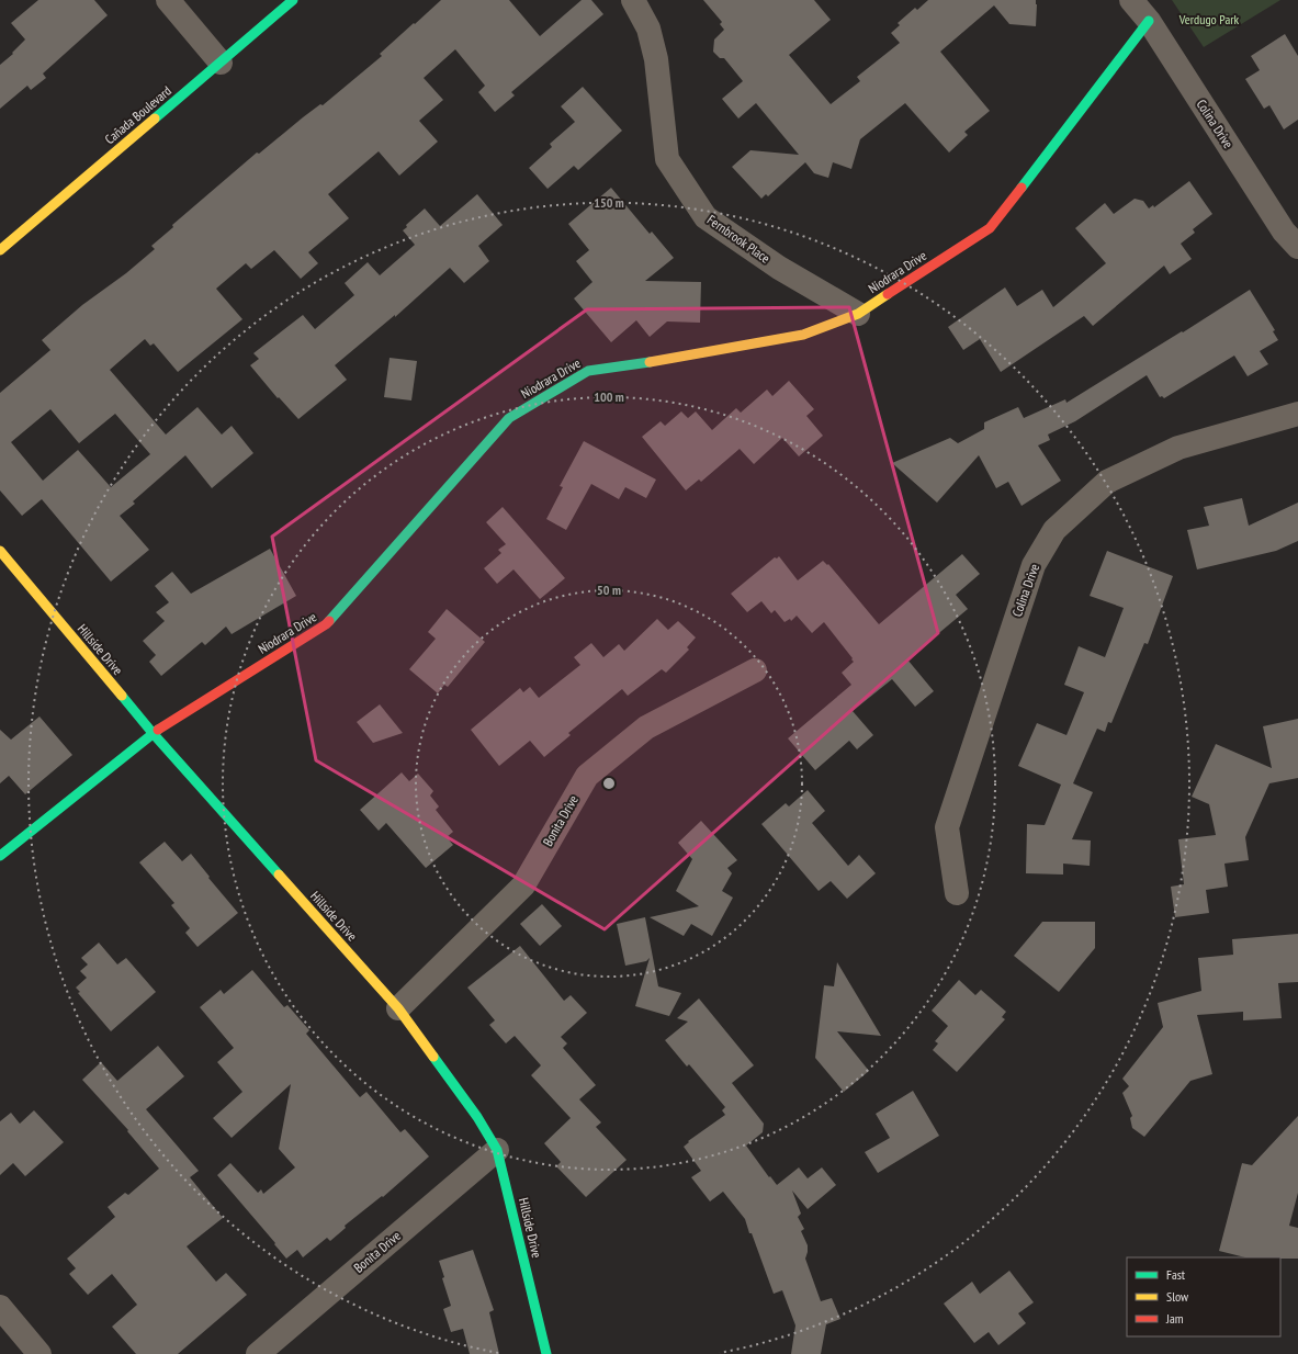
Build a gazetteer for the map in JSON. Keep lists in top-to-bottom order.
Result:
{
  "streets": {
    "street": [
      "Cañada Boulevard",
      "Colina Drive",
      "Fernbrook Place",
      "Niodrara Drive",
      "Hillside Drive",
      "Bonita Drive"
    ]
  },
  "crossings": [
    ["Colina Drive", "Niodrara Drive"],
    ["Fernbrook Place", "Niodrara Drive"],
    ["Niodrara Drive", "Hillside Drive"],
    ["Hillside Drive", "Bonita Drive"]
  ],
  "parks": ["Verdugo Park"],
  "legend": ["Fast", "Slow", "Jam"],
  "rings": ["150 m", "100 m", "50 m"]
}
